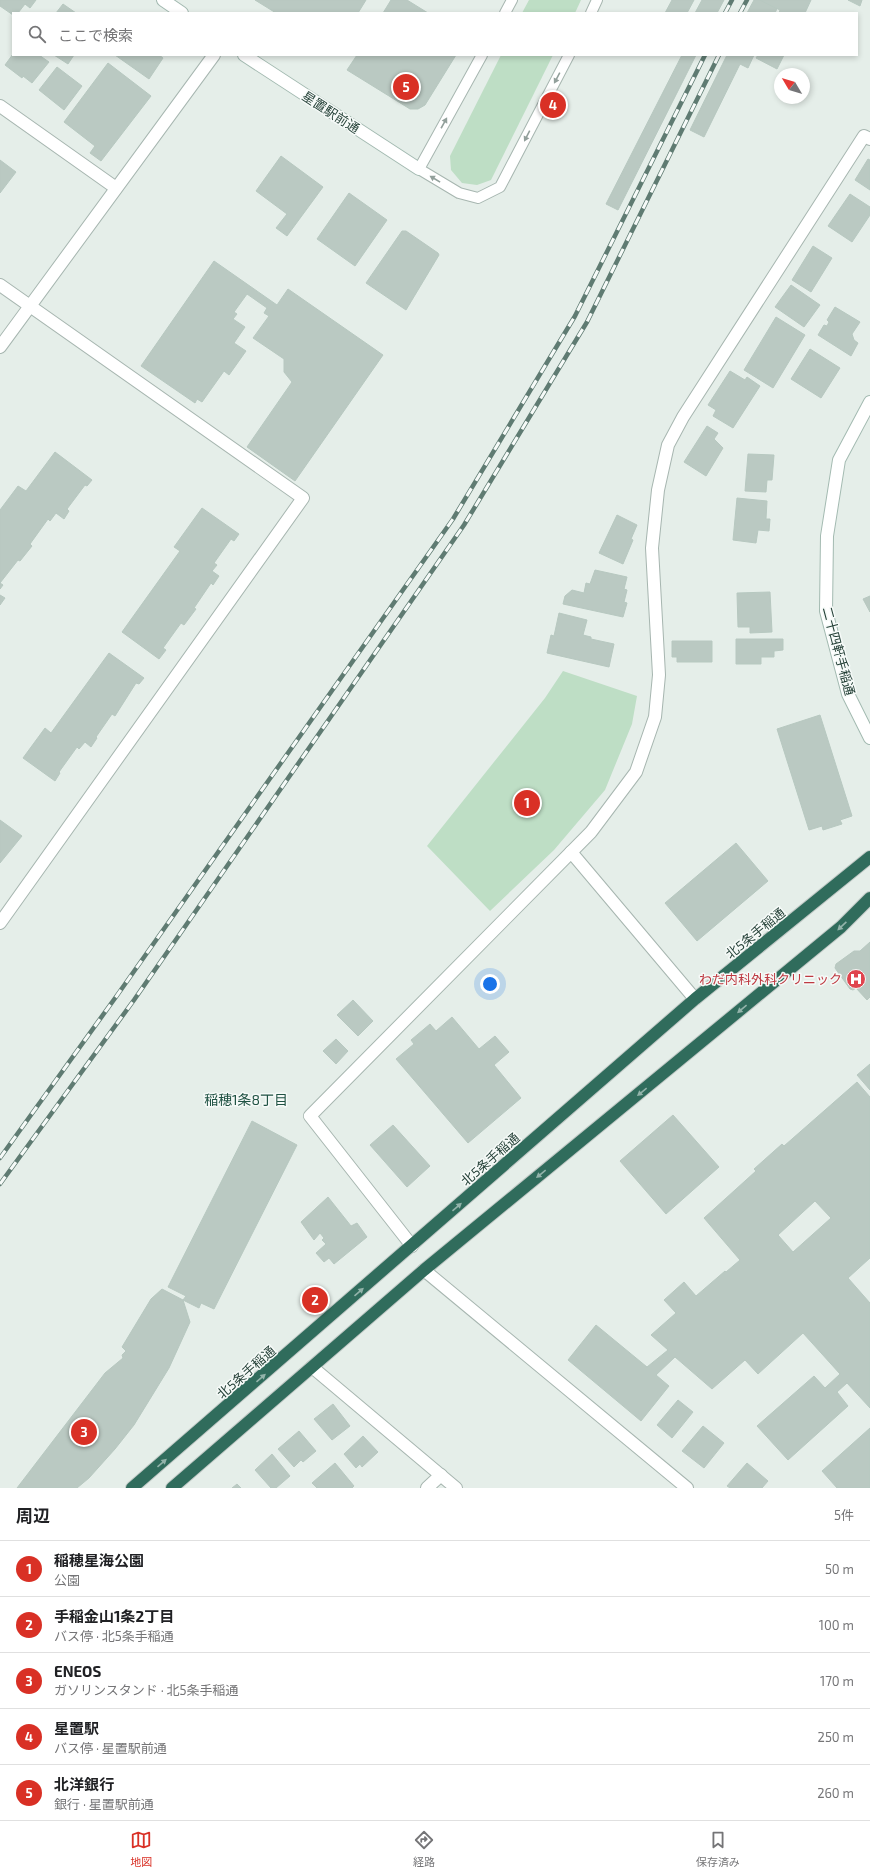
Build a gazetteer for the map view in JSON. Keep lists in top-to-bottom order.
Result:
{
  "streets": {
    "highway": ["北5条手稲通"],
    "street": ["星置駅前通", "二十四軒手稲通"]
  },
  "districts": ["稲穂1条8丁目"],
  "places": {
    "hospital": ["わだ内科外科クリニック"]
  },
  "north": "top left",
  "page": {
    "search": "ここで検索",
    "pins": [
      "5",
      "4",
      "1",
      "2",
      "3"
    ],
    "heading": ["周辺", "5件"],
    "list": [
      {
        "mark": "1",
        "name": "稲穂星海公園",
        "note": "公園",
        "value": "50 m"
      },
      {
        "mark": "2",
        "name": "手稲金山1条2丁目",
        "note": "バス停 · 北5条手稲通",
        "value": "100 m"
      },
      {
        "mark": "3",
        "name": "ENEOS",
        "note": "ガソリンスタンド · 北5条手稲通",
        "value": "170 m"
      },
      {
        "mark": "4",
        "name": "星置駅",
        "note": "バス停 · 星置駅前通",
        "value": "250 m"
      },
      {
        "mark": "5",
        "name": "北洋銀行",
        "note": "銀行 · 星置駅前通",
        "value": "260 m"
      }
    ],
    "nav": ["地図", "経路", "保存済み"]
  }
}
